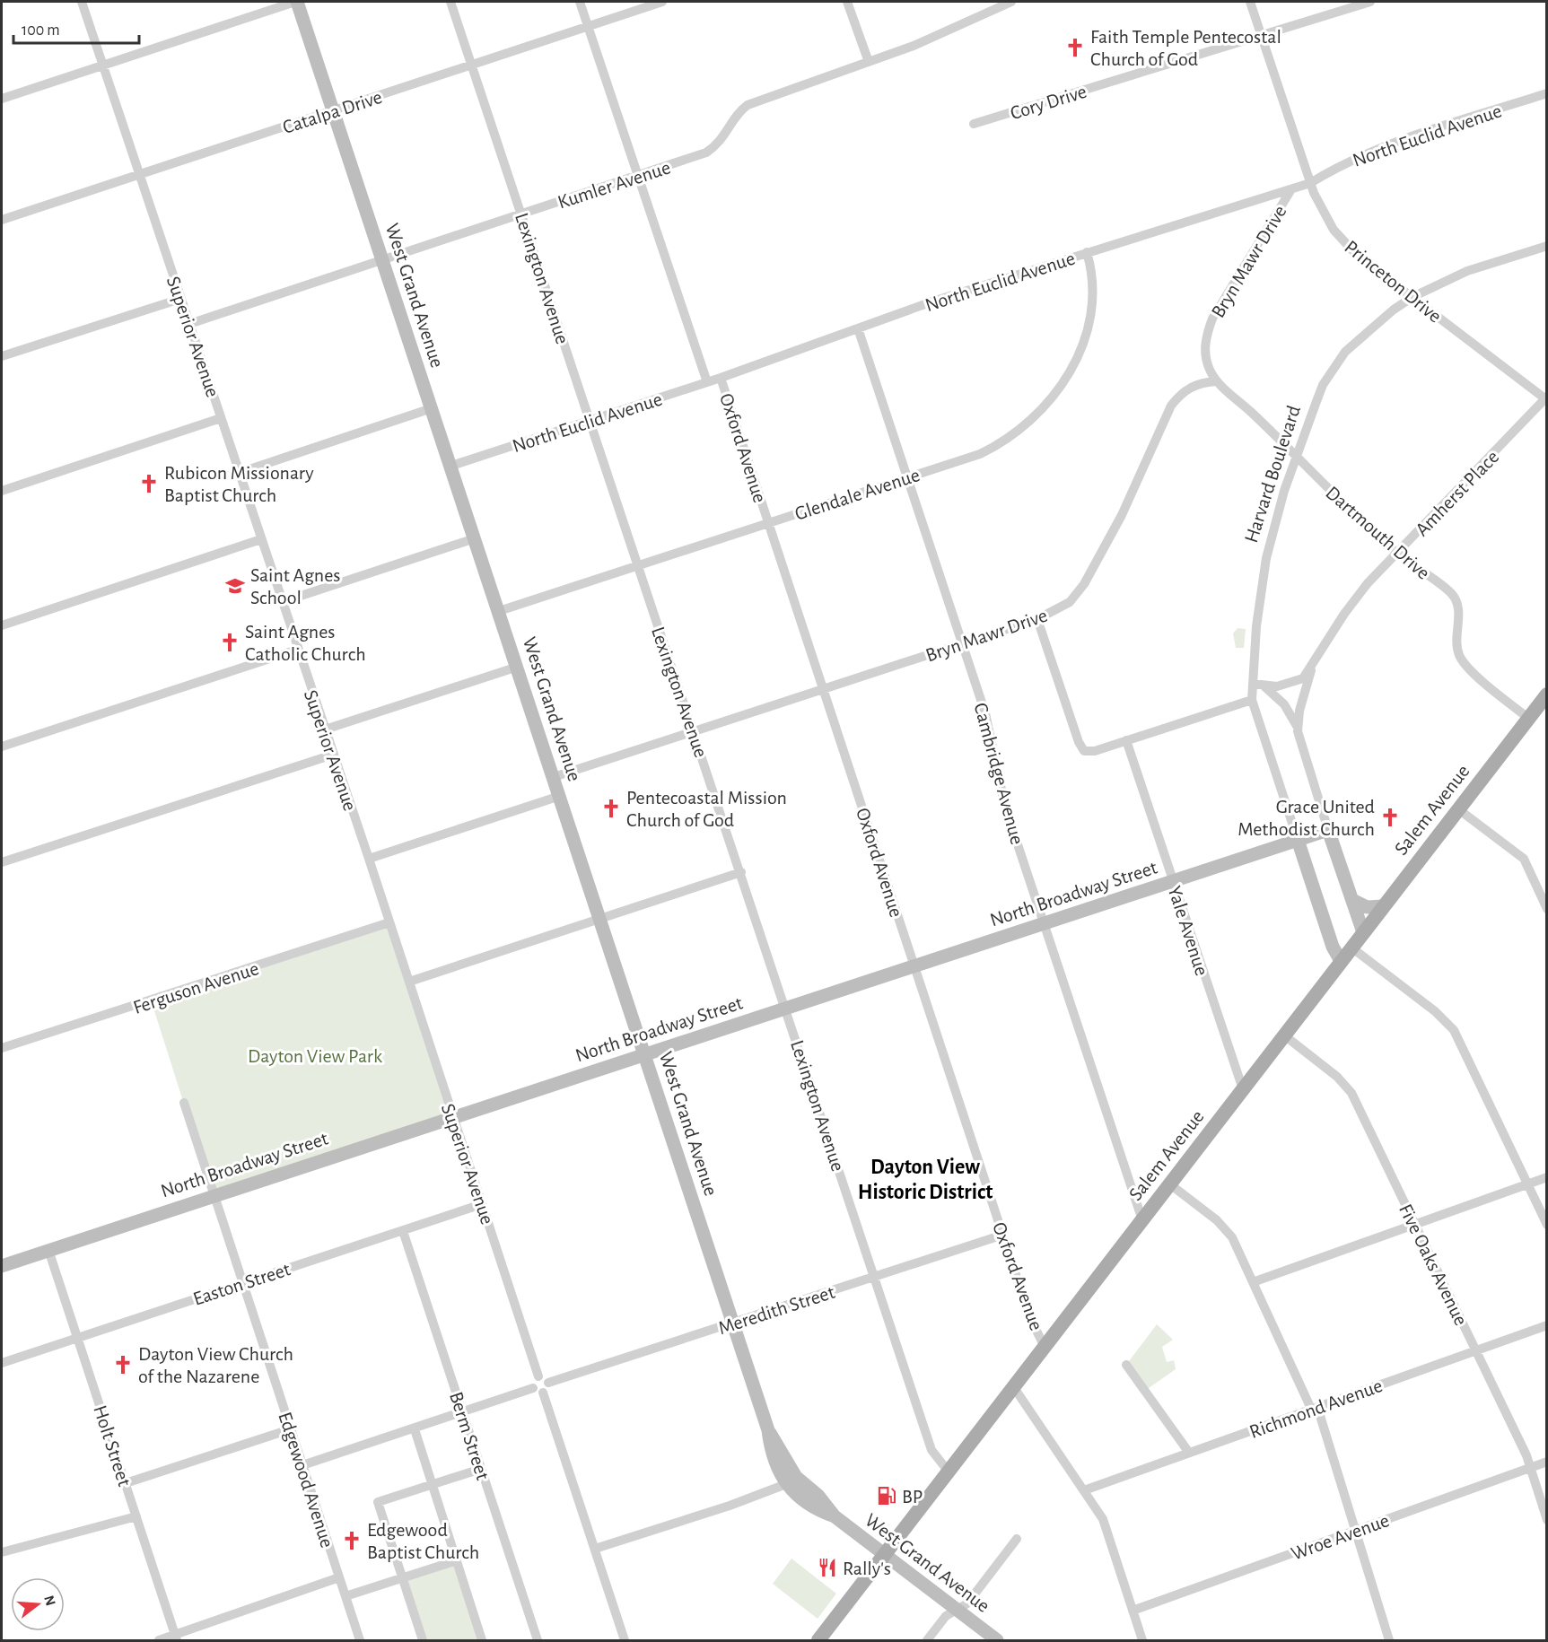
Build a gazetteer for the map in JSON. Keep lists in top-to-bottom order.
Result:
{
  "streets": {
    "main road": ["Salem Avenue"],
    "street": [
      "Cory Drive",
      "Catalpa Drive",
      "North Euclid Avenue",
      "Kumler Avenue",
      "Bryn Mawr Drive",
      "Lexington Avenue",
      "Princeton Drive",
      "West Grand Avenue",
      "Superior Avenue",
      "Oxford Avenue",
      "Harvard Boulevard",
      "Amherst Place",
      "Glendale Avenue",
      "Dartmouth Drive",
      "Cambridge Avenue",
      "North Broadway Street",
      "Yale Avenue",
      "Ferguson Avenue",
      "Five Oaks Avenue",
      "Easton Street",
      "Meredith Street",
      "Richmond Avenue",
      "Berm Street",
      "Holt Street",
      "Edgewood Avenue",
      "Wroe Avenue"
    ]
  },
  "crossings": [
    ["Cory Drive", "Princeton Drive"],
    ["Catalpa Drive", "Lexington Avenue"],
    ["Catalpa Drive", "West Grand Avenue"],
    ["Catalpa Drive", "Superior Avenue"],
    ["Catalpa Drive", "Oxford Avenue"],
    ["North Euclid Avenue", "Bryn Mawr Drive"],
    ["North Euclid Avenue", "Lexington Avenue"],
    ["North Euclid Avenue", "Princeton Drive"],
    ["North Euclid Avenue", "West Grand Avenue"],
    ["North Euclid Avenue", "Oxford Avenue"],
    ["North Euclid Avenue", "Glendale Avenue"],
    ["North Euclid Avenue", "Cambridge Avenue"],
    ["Kumler Avenue", "Lexington Avenue"],
    ["Kumler Avenue", "West Grand Avenue"],
    ["Kumler Avenue", "Superior Avenue"],
    ["Kumler Avenue", "Oxford Avenue"],
    ["Bryn Mawr Drive", "Lexington Avenue"],
    ["Bryn Mawr Drive", "West Grand Avenue"],
    ["Bryn Mawr Drive", "Oxford Avenue"],
    ["Bryn Mawr Drive", "Dartmouth Drive"],
    ["Bryn Mawr Drive", "Cambridge Avenue"],
    ["Lexington Avenue", "Glendale Avenue"],
    ["Lexington Avenue", "Salem Avenue"],
    ["Lexington Avenue", "North Broadway Street"],
    ["Lexington Avenue", "Meredith Street"],
    ["Princeton Drive", "Harvard Boulevard"],
    ["Princeton Drive", "Amherst Place"],
    ["West Grand Avenue", "Glendale Avenue"],
    ["West Grand Avenue", "Salem Avenue"],
    ["West Grand Avenue", "North Broadway Street"],
    ["West Grand Avenue", "Meredith Street"],
    ["Superior Avenue", "North Broadway Street"],
    ["Superior Avenue", "Ferguson Avenue"],
    ["Superior Avenue", "Easton Street"],
    ["Superior Avenue", "Meredith Street"],
    ["Oxford Avenue", "Glendale Avenue"],
    ["Oxford Avenue", "Salem Avenue"],
    ["Oxford Avenue", "North Broadway Street"],
    ["Oxford Avenue", "Meredith Street"],
    ["Harvard Boulevard", "Amherst Place"],
    ["Harvard Boulevard", "Dartmouth Drive"],
    ["Harvard Boulevard", "Salem Avenue"],
    ["Harvard Boulevard", "North Broadway Street"],
    ["Amherst Place", "Dartmouth Drive"],
    ["Glendale Avenue", "Cambridge Avenue"],
    ["Dartmouth Drive", "Salem Avenue"],
    ["Cambridge Avenue", "Salem Avenue"],
    ["Cambridge Avenue", "North Broadway Street"],
    ["Salem Avenue", "Yale Avenue"],
    ["Salem Avenue", "Five Oaks Avenue"],
    ["North Broadway Street", "Yale Avenue"],
    ["North Broadway Street", "Holt Street"],
    ["North Broadway Street", "Edgewood Avenue"],
    ["Five Oaks Avenue", "Richmond Avenue"],
    ["Five Oaks Avenue", "Wroe Avenue"],
    ["Easton Street", "Berm Street"],
    ["Easton Street", "Holt Street"],
    ["Easton Street", "Edgewood Avenue"]
  ],
  "districts": ["Dayton View Historic District"],
  "parks": ["Dayton View Park"],
  "places": {
    "church": [
      "Faith Temple Pentecostal Church of God",
      "Rubicon Missionary Baptist Church",
      "Saint Agnes Catholic Church",
      "Pentecoastal Mission Church of God",
      "Grace United Methodist Church",
      "Dayton View Church of the Nazarene",
      "Edgewood Baptist Church"
    ],
    "school or university": ["Saint Agnes School"],
    "fuel station": ["BP"],
    "restaurant": ["Rally's"]
  },
  "scale_bar": "100 m",
  "north": "right"
}
